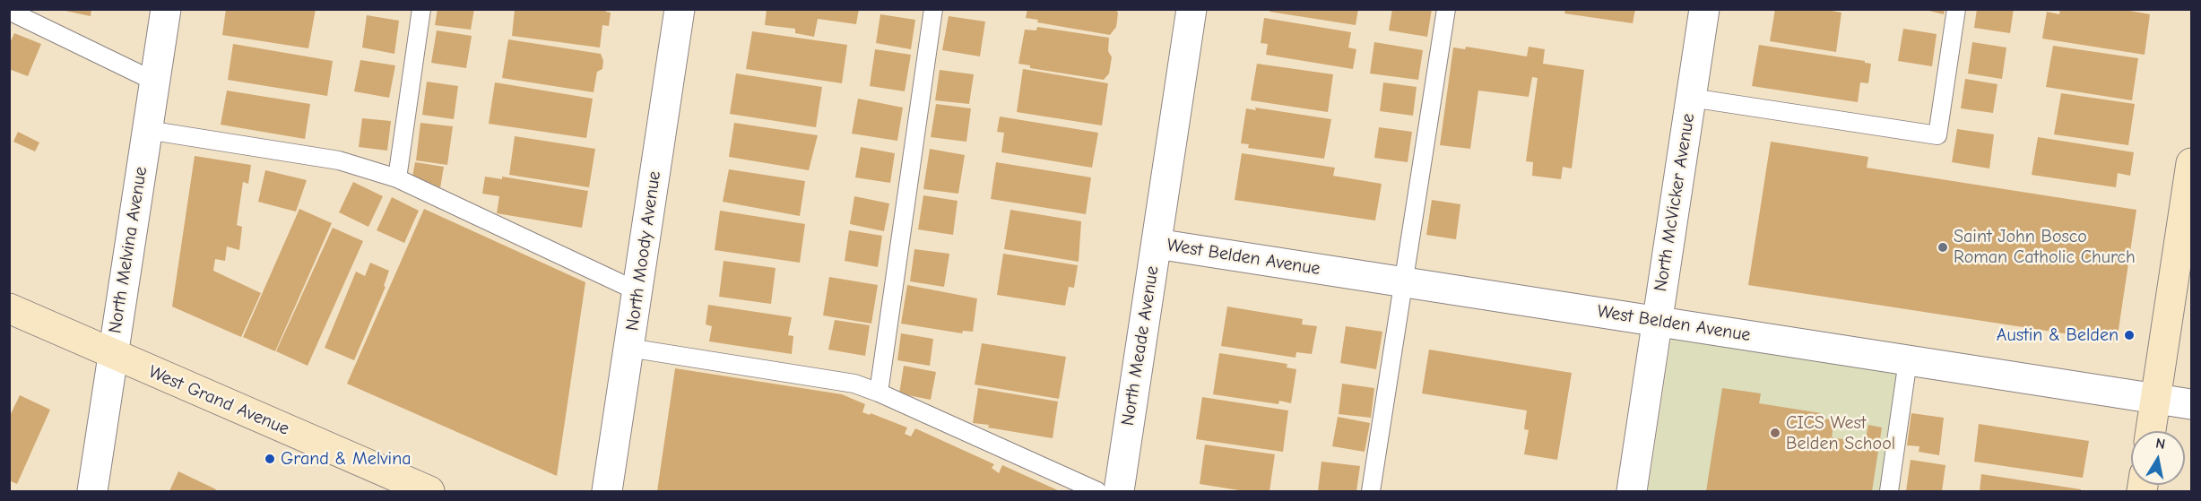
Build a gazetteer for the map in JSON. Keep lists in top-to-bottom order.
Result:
{
  "streets": {
    "main road": ["West Grand Avenue"],
    "street": [
      "North McVicker Avenue",
      "North Melvina Avenue",
      "North Moody Avenue",
      "West Belden Avenue",
      "North Meade Avenue"
    ]
  },
  "crossings": [
    ["North McVicker Avenue", "West Belden Avenue"],
    ["North Melvina Avenue", "West Grand Avenue"],
    ["West Belden Avenue", "North Meade Avenue"]
  ],
  "places": [
    "Saint John Bosco Roman Catholic Church",
    "Austin & Belden",
    "CICS West Belden School",
    "Grand & Melvina"
  ],
  "north": "top"
}
